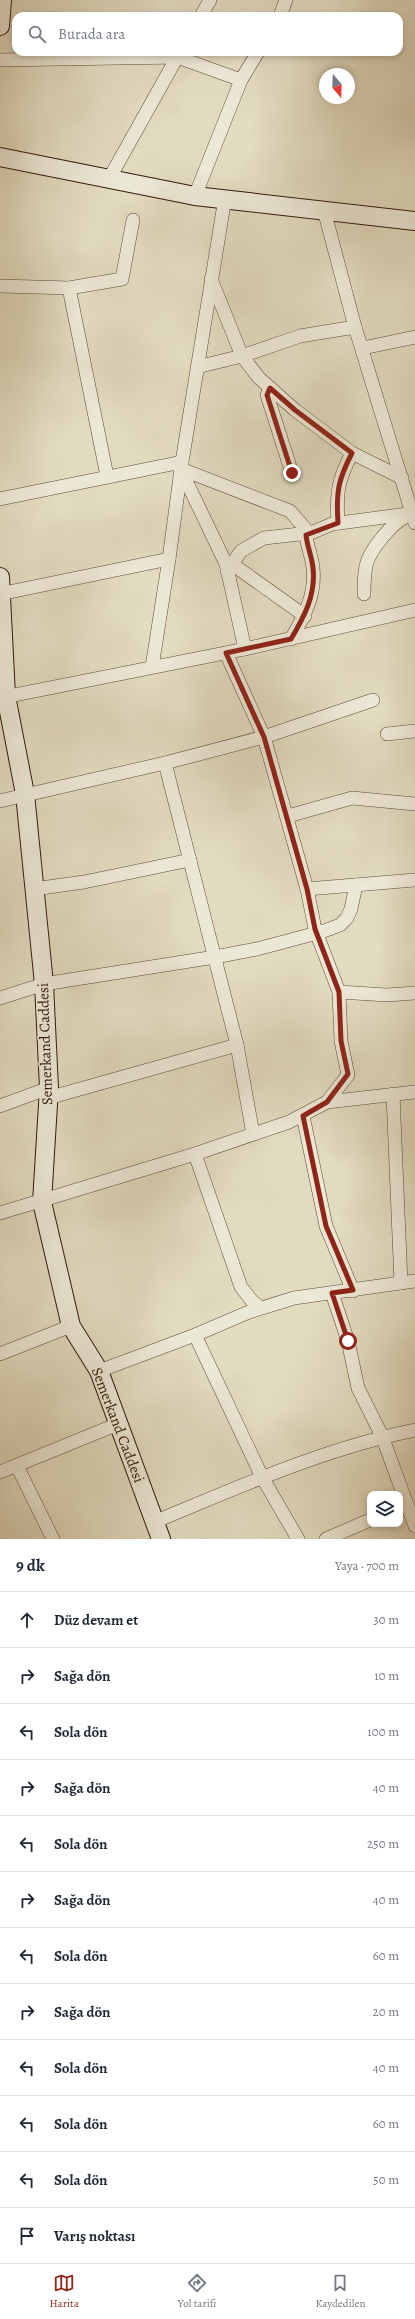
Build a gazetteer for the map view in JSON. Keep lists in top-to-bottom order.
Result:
{
  "streets": {
    "street": ["Semerkand Caddesi"]
  },
  "north": "bottom",
  "page": {
    "search": "Burada ara",
    "heading": ["9 dk", "Yaya · 700 m"],
    "list": [
      ["Düz devam et", "30 m"],
      ["Sağa dön", "10 m"],
      ["Sola dön", "100 m"],
      ["Sağa dön", "40 m"],
      ["Sola dön", "250 m"],
      ["Sağa dön", "40 m"],
      ["Sola dön", "60 m"],
      ["Sağa dön", "20 m"],
      ["Sola dön", "40 m"],
      ["Sola dön", "60 m"],
      ["Sola dön", "50 m"],
      "Varış noktası"
    ],
    "nav": ["Harita", "Yol tarifi", "Kaydedilen"]
  }
}
